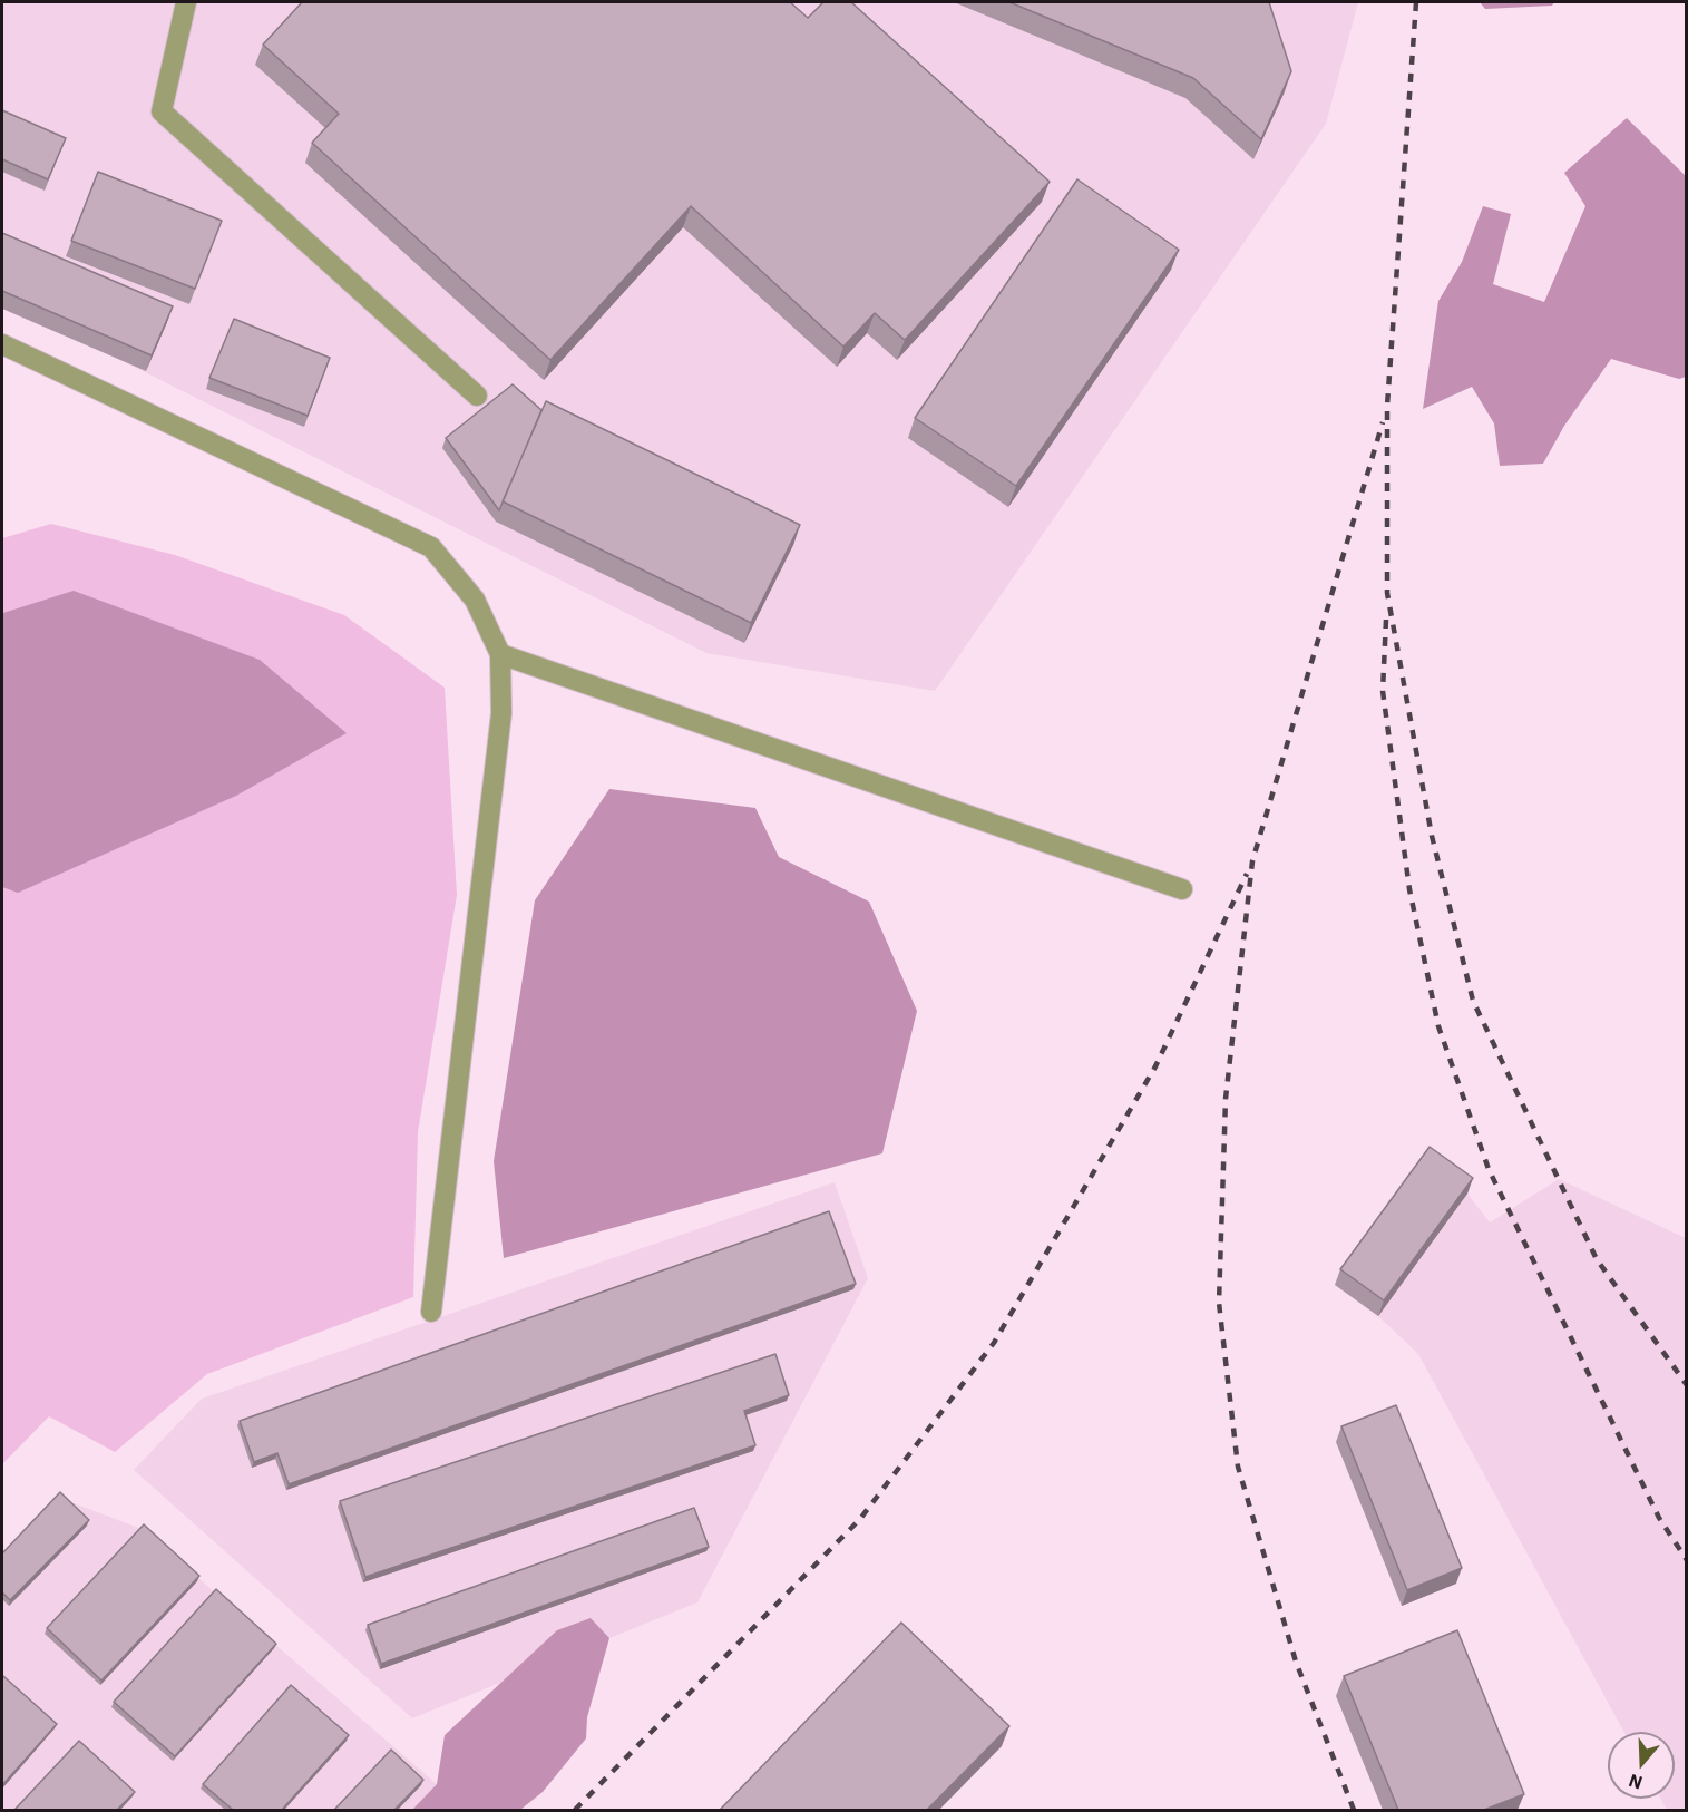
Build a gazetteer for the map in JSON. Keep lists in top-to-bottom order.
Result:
{
  "north": "bottom"
}
